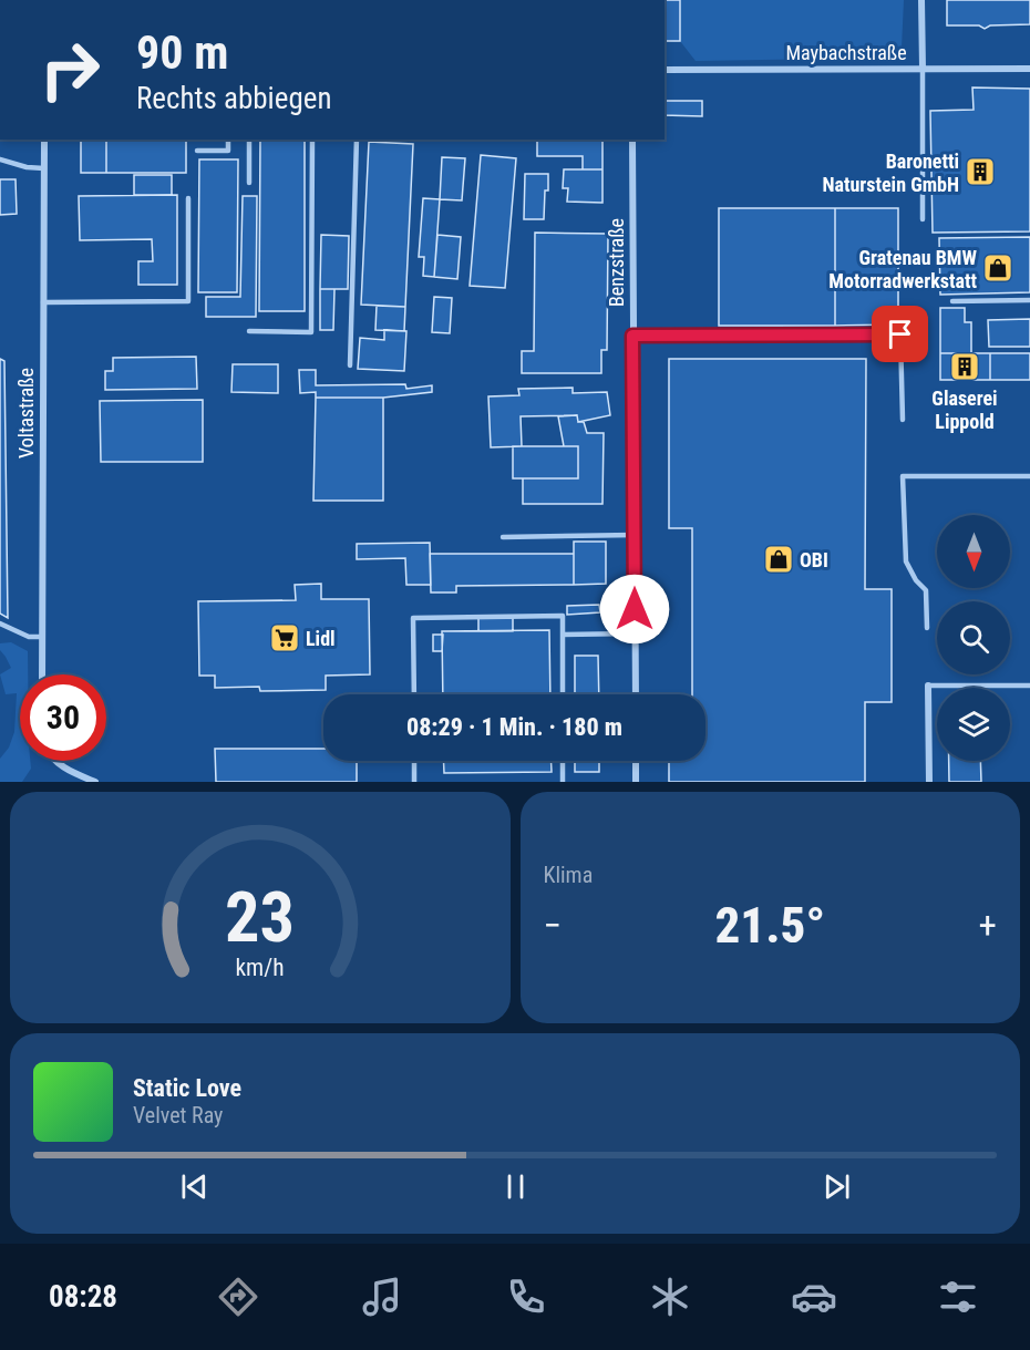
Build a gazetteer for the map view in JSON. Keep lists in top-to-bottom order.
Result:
{
  "streets": {
    "street": ["Maybachstraße", "Benzstraße", "Voltastraße"]
  },
  "places": {
    "building": ["Baronetti Naturstein GmbH", "Glaserei Lippold"],
    "shop": ["Gratenau BMW Motorradwerkstatt", "OBI"],
    "supermarket": ["Lidl"]
  },
  "north": "bottom",
  "page": {
    "turn": ["90 m", "Rechts abbiegen"],
    "limit": "30",
    "trip": "08:29 · 1 Min. · 180 m",
    "tile": "Klima",
    "heat": ["−", "21.5°", "+"],
    "song": ["Static Love", "Velvet Ray"],
    "tabs": "08:28",
    "gauge": ["23", "km/h"]
  }
}
